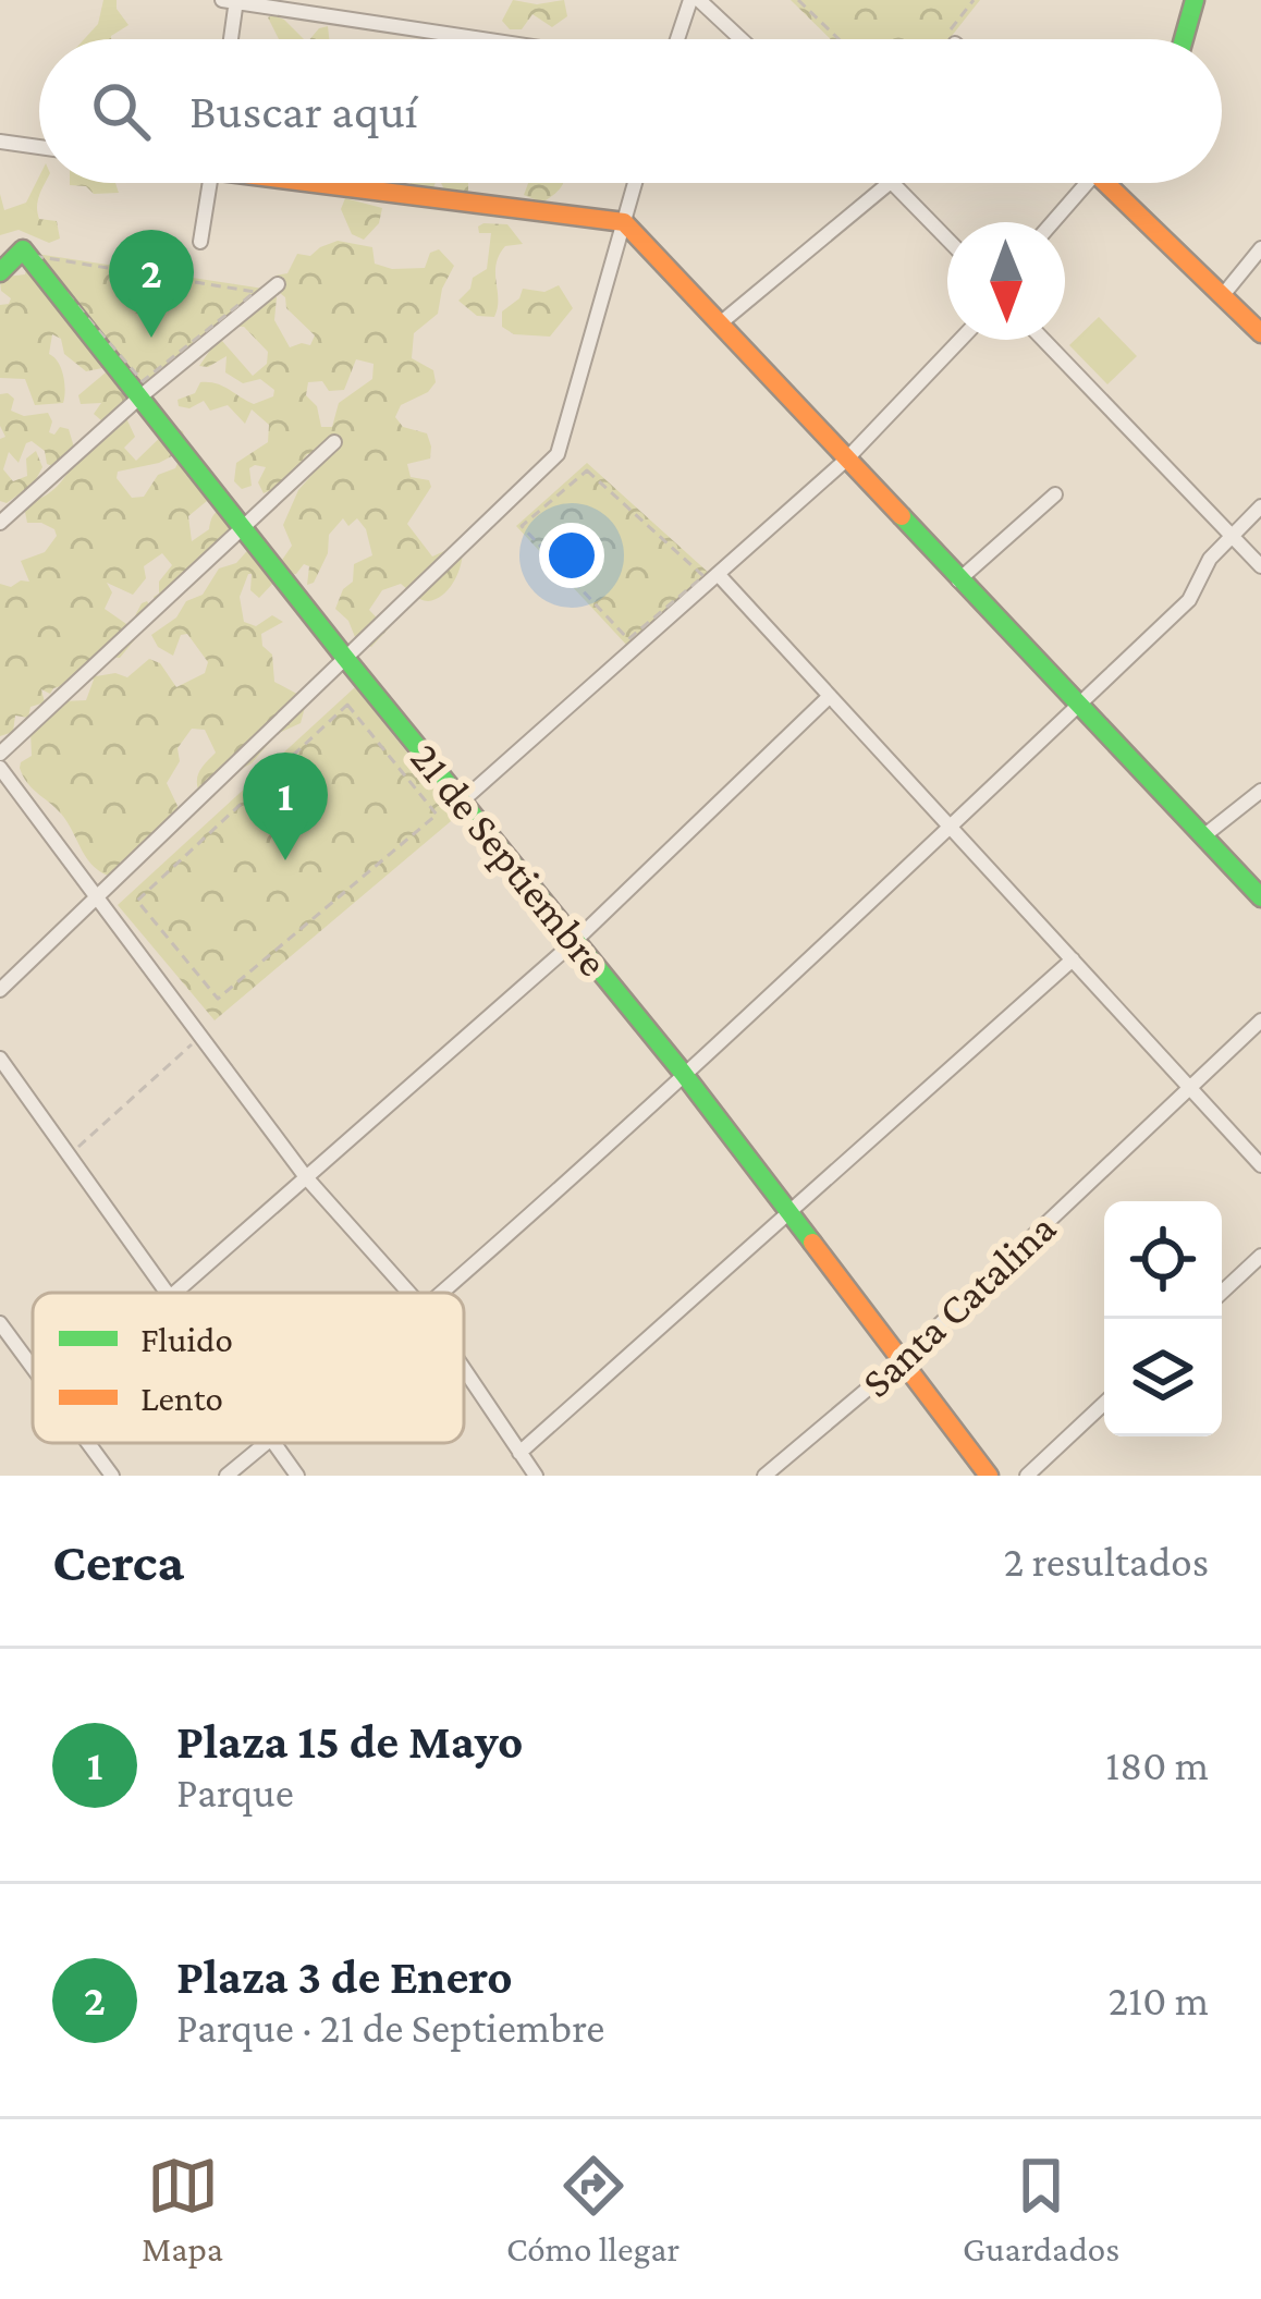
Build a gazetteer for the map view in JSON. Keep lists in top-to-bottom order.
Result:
{
  "streets": {
    "street": ["21 de Septiembre", "Santa Catalina"]
  },
  "crossings": [
    ["21 de Septiembre", "Santa Catalina"]
  ],
  "legend": ["Fluido", "Lento"],
  "north": "bottom",
  "page": {
    "search": "Buscar aquí",
    "pins": ["2", "1"],
    "heading": ["Cerca", "2 resultados"],
    "list": [
      {
        "mark": "1",
        "name": "Plaza 15 de Mayo",
        "note": "Parque",
        "value": "180 m"
      },
      {
        "mark": "2",
        "name": "Plaza 3 de Enero",
        "note": "Parque · 21 de Septiembre",
        "value": "210 m"
      }
    ],
    "nav": ["Mapa", "Cómo llegar", "Guardados"]
  }
}
